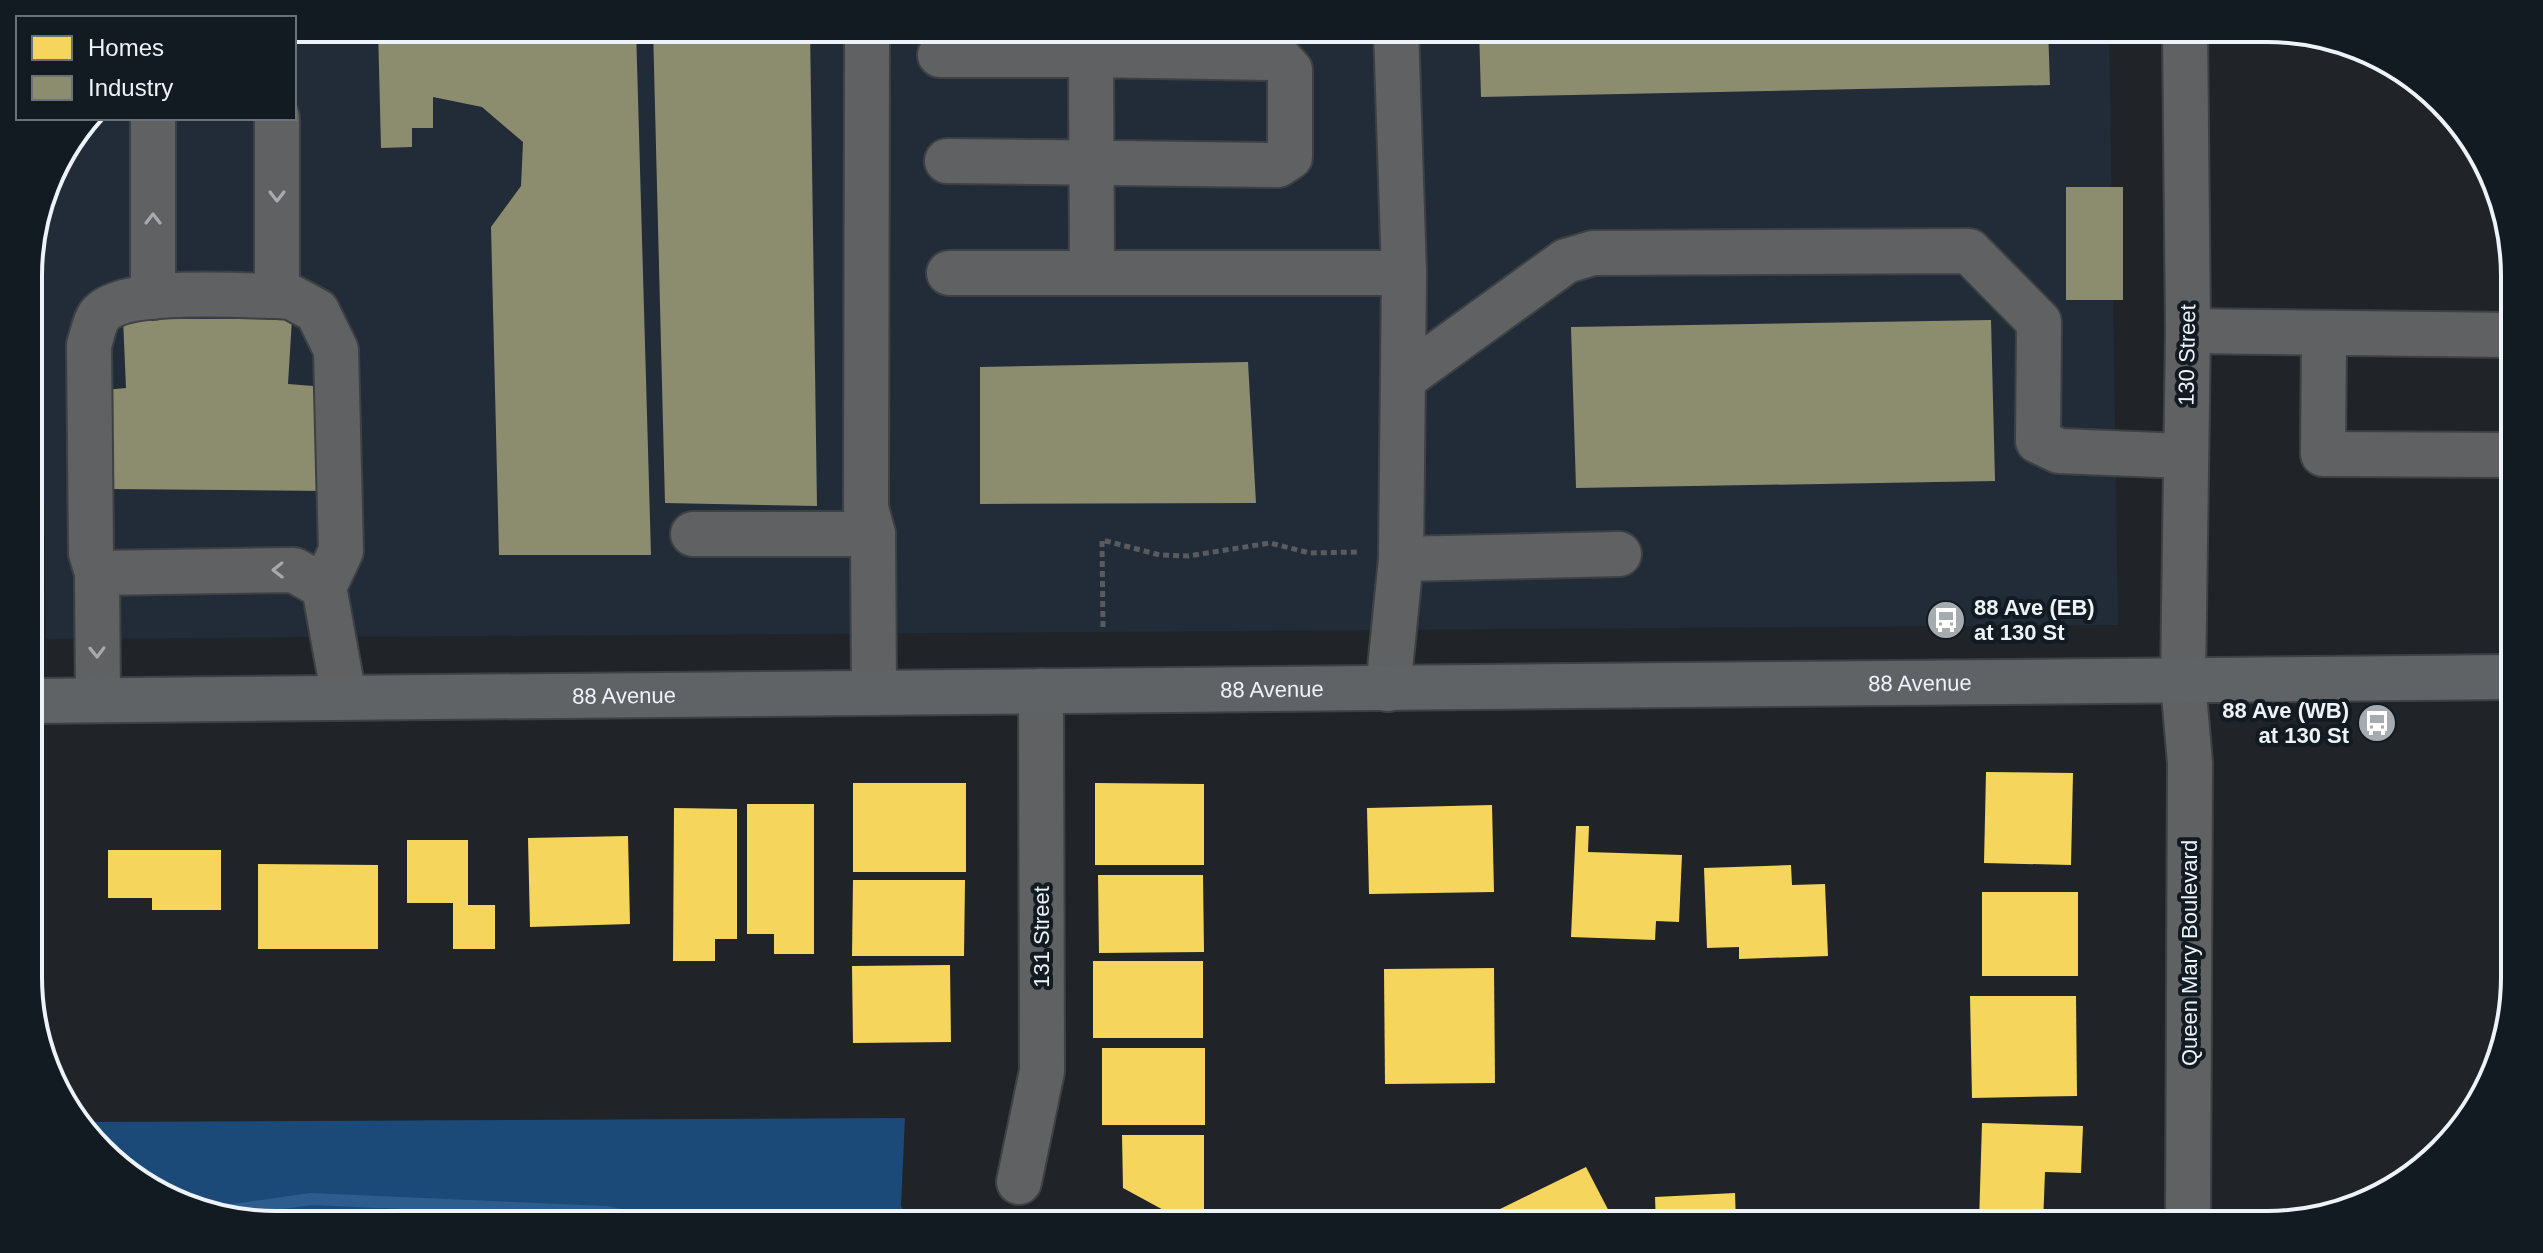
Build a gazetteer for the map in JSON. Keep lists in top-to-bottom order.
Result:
{
  "streets": {
    "main road": ["88 Avenue"],
    "street": ["130 Street", "131 Street", "Queen Mary Boulevard"]
  },
  "crossings": [
    ["130 Street", "88 Avenue"],
    ["130 Street", "Queen Mary Boulevard"],
    ["88 Avenue", "131 Street"],
    ["88 Avenue", "Queen Mary Boulevard"]
  ],
  "places": {
    "bus stop": ["88 Ave (EB) at 130 St", "88 Ave (WB) at 130 St"]
  },
  "legend": ["Homes", "Industry"]
}
